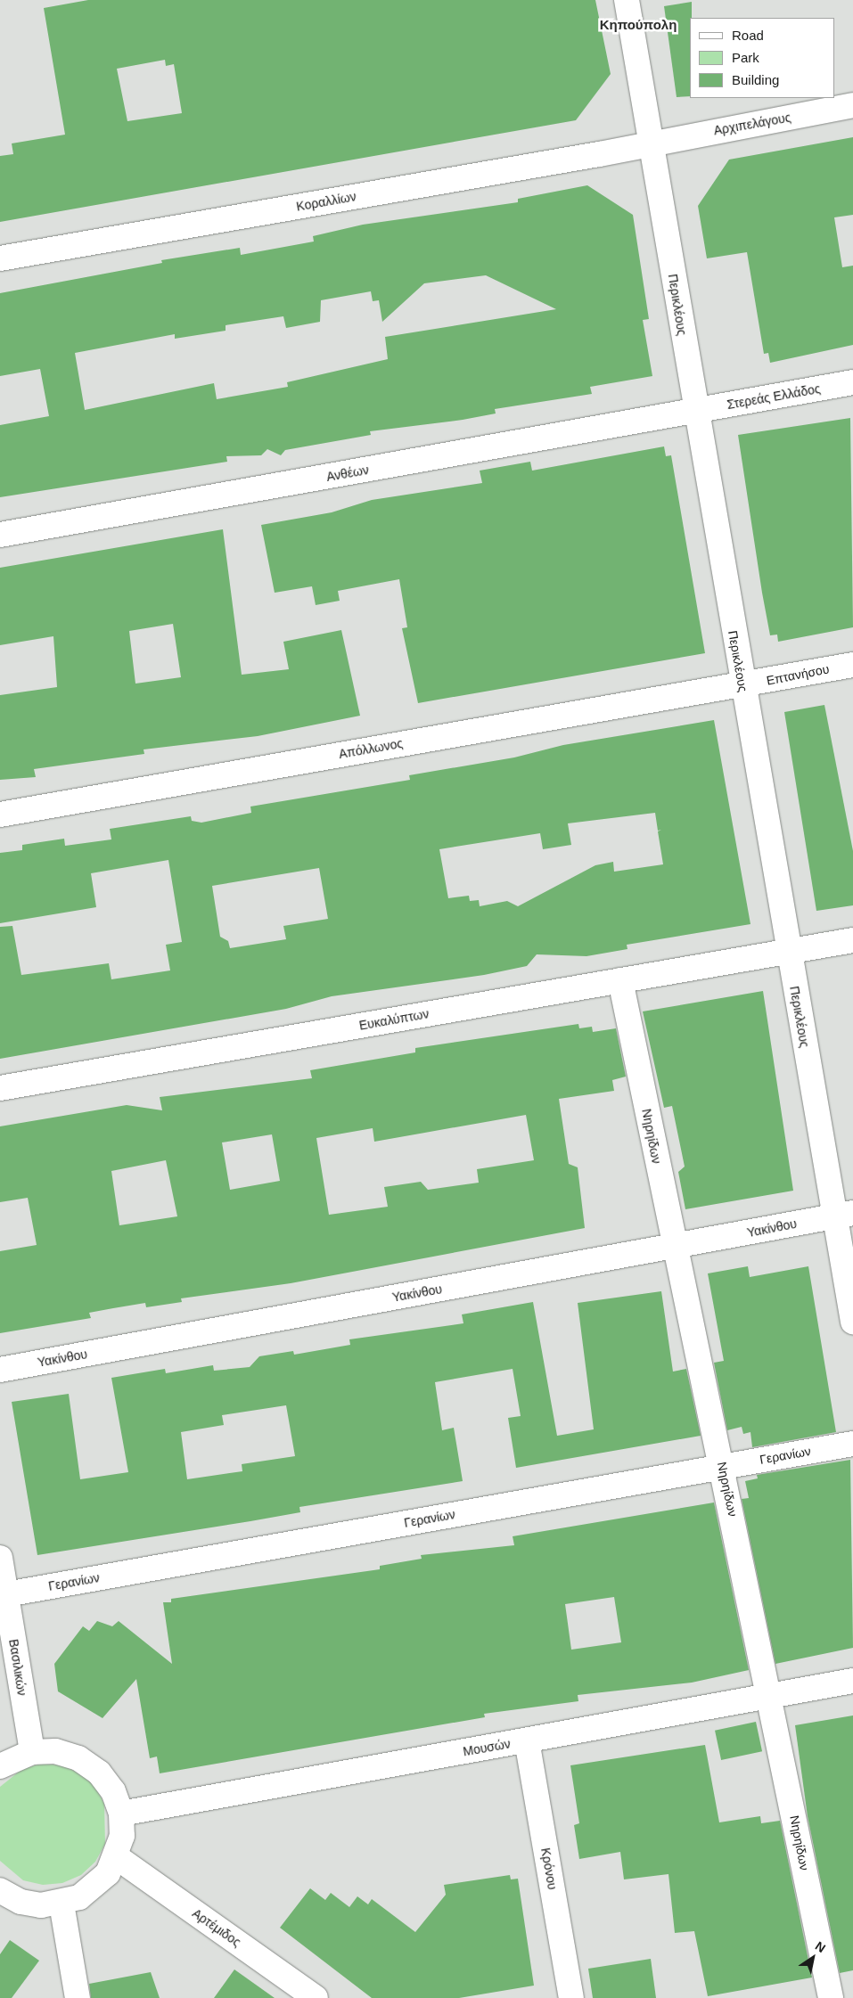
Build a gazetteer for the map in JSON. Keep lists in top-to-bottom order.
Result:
{
  "streets": {
    "street": [
      "Αρχιπελάγους",
      "Κοραλλίων",
      "Περικλέους",
      "Στερεάς Ελλάδος",
      "Ανθέων",
      "Επτανήσου",
      "Απόλλωνος",
      "Ευκαλύπτων",
      "Νηρηίδων",
      "Υακίνθου",
      "Γερανίων",
      "Βασιλικών",
      "Μουσών",
      "Κρόνου",
      "Αρτέμιδος"
    ]
  },
  "crossings": [
    ["Αρχιπελάγους", "Κοραλλίων"],
    ["Αρχιπελάγους", "Περικλέους"],
    ["Κοραλλίων", "Περικλέους"],
    ["Περικλέους", "Στερεάς Ελλάδος"],
    ["Περικλέους", "Ανθέων"],
    ["Περικλέους", "Επτανήσου"],
    ["Περικλέους", "Απόλλωνος"],
    ["Περικλέους", "Ευκαλύπτων"],
    ["Περικλέους", "Υακίνθου"],
    ["Στερεάς Ελλάδος", "Ανθέων"],
    ["Επτανήσου", "Απόλλωνος"],
    ["Ευκαλύπτων", "Νηρηίδων"],
    ["Νηρηίδων", "Υακίνθου"],
    ["Νηρηίδων", "Γερανίων"],
    ["Νηρηίδων", "Μουσών"],
    ["Γερανίων", "Βασιλικών"],
    ["Μουσών", "Κρόνου"]
  ],
  "districts": ["Κηπούπολη"],
  "legend": ["Road", "Park", "Building"],
  "north": "top right"
}
